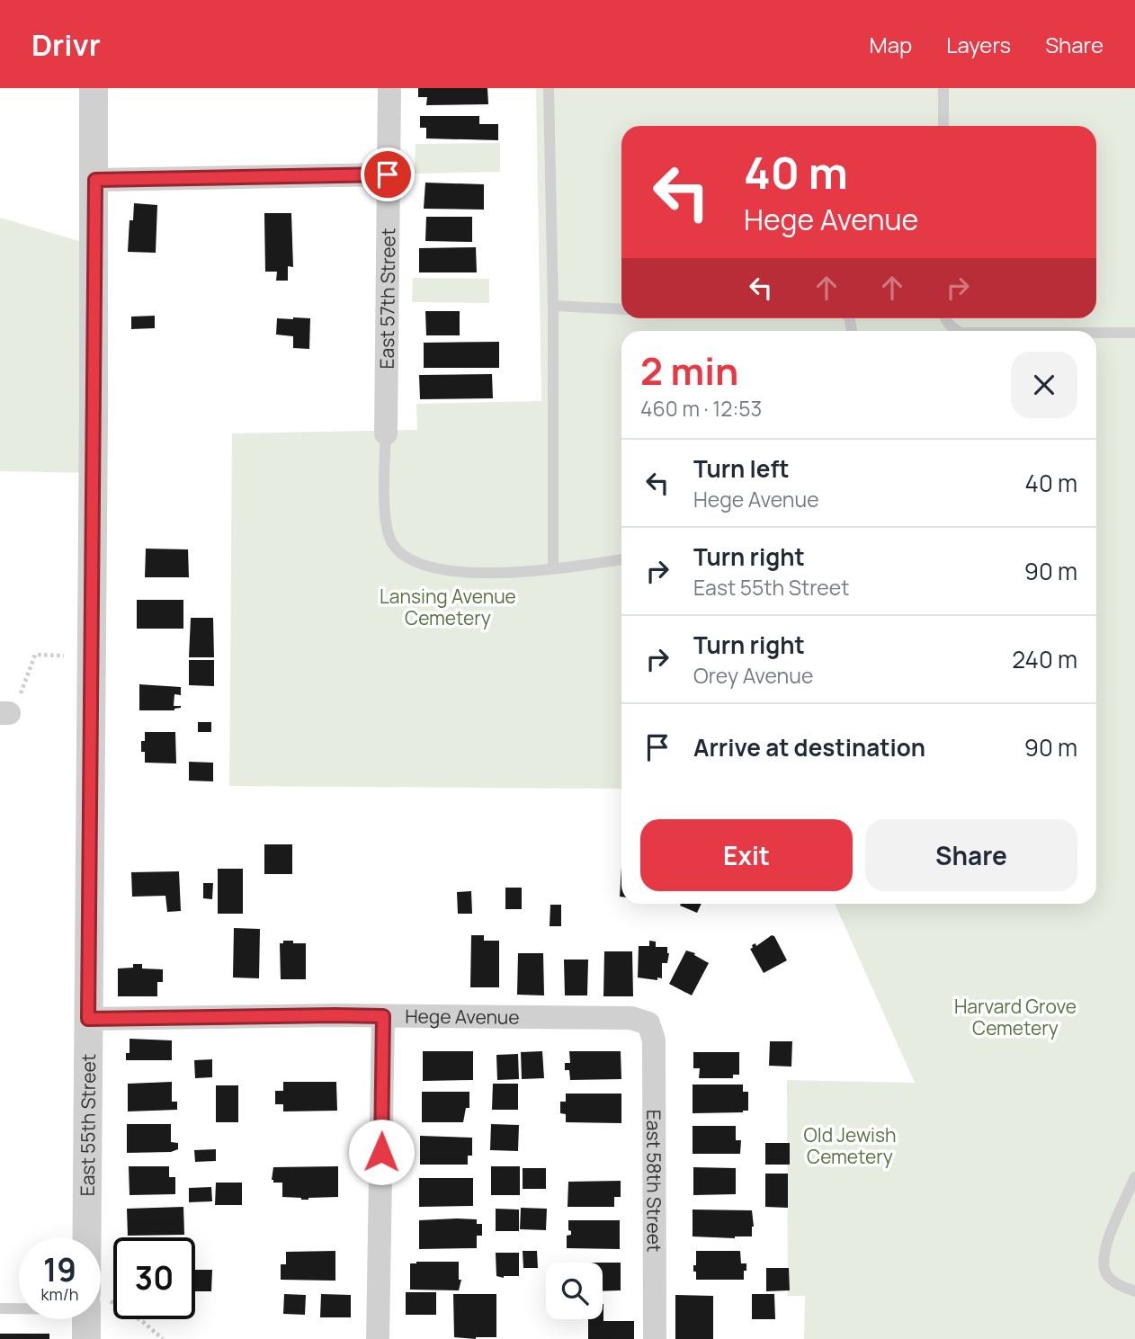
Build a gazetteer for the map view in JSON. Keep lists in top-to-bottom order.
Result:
{
  "streets": {
    "street": [
      "East 57th Street",
      "Hege Avenue",
      "East 55th Street",
      "East 58th Street"
    ]
  },
  "crossings": [
    ["Hege Avenue", "East 55th Street"],
    ["Hege Avenue", "East 58th Street"]
  ],
  "parks": ["Lansing Avenue Cemetery", "Harvard Grove Cemetery", "Old Jewish Cemetery"],
  "page": {
    "header": "Drivr",
    "nav": ["Map", "Layers", "Share"],
    "turn": ["40 m", "Hege Avenue"],
    "heading": ["2 min", "460 m · 12:53"],
    "list": [
      {
        "name": "Turn left",
        "note": "Hege Avenue",
        "value": "40 m"
      },
      {
        "name": "Turn right",
        "note": "East 55th Street",
        "value": "90 m"
      },
      {
        "name": "Turn right",
        "note": "Orey Avenue",
        "value": "240 m"
      },
      {
        "name": "Arrive at destination",
        "value": "90 m"
      }
    ],
    "buttons": ["Exit", "Share"],
    "speed": "19 km/h",
    "limit": "30"
  }
}
